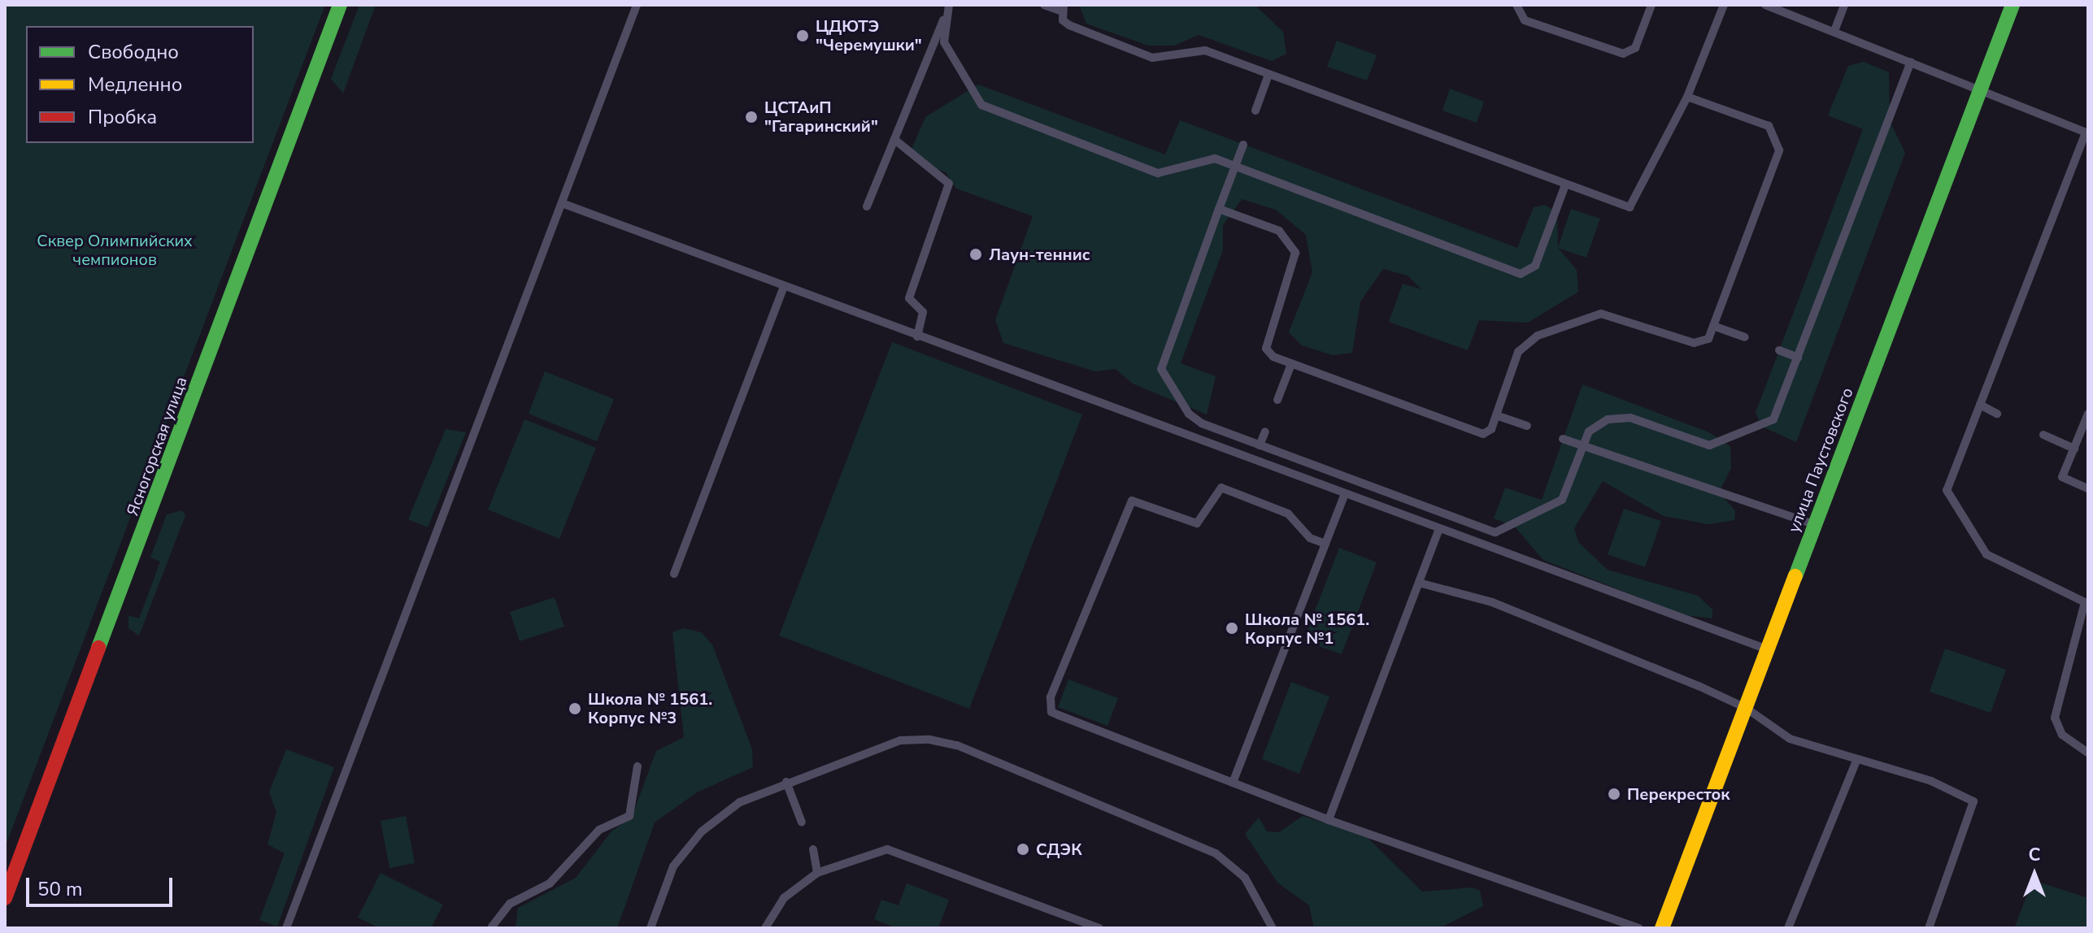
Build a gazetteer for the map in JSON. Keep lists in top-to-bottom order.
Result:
{
  "streets": {
    "main road": ["Ясногорская улица", "улица Паустовского"]
  },
  "parks": ["Сквер Олимпийских чемпионов"],
  "places": [
    "ЦДЮТЭ \"Черемушки\"",
    "ЦСТАиП \"Гагаринский\"",
    "Лаун-теннис",
    "Школа № 1561. Корпус №1",
    "Школа № 1561. Корпус №3",
    "Перекресток",
    "СДЭК"
  ],
  "legend": ["Свободно", "Медленно", "Пробка"],
  "scale_bar": "50 m",
  "north": "top"
}
